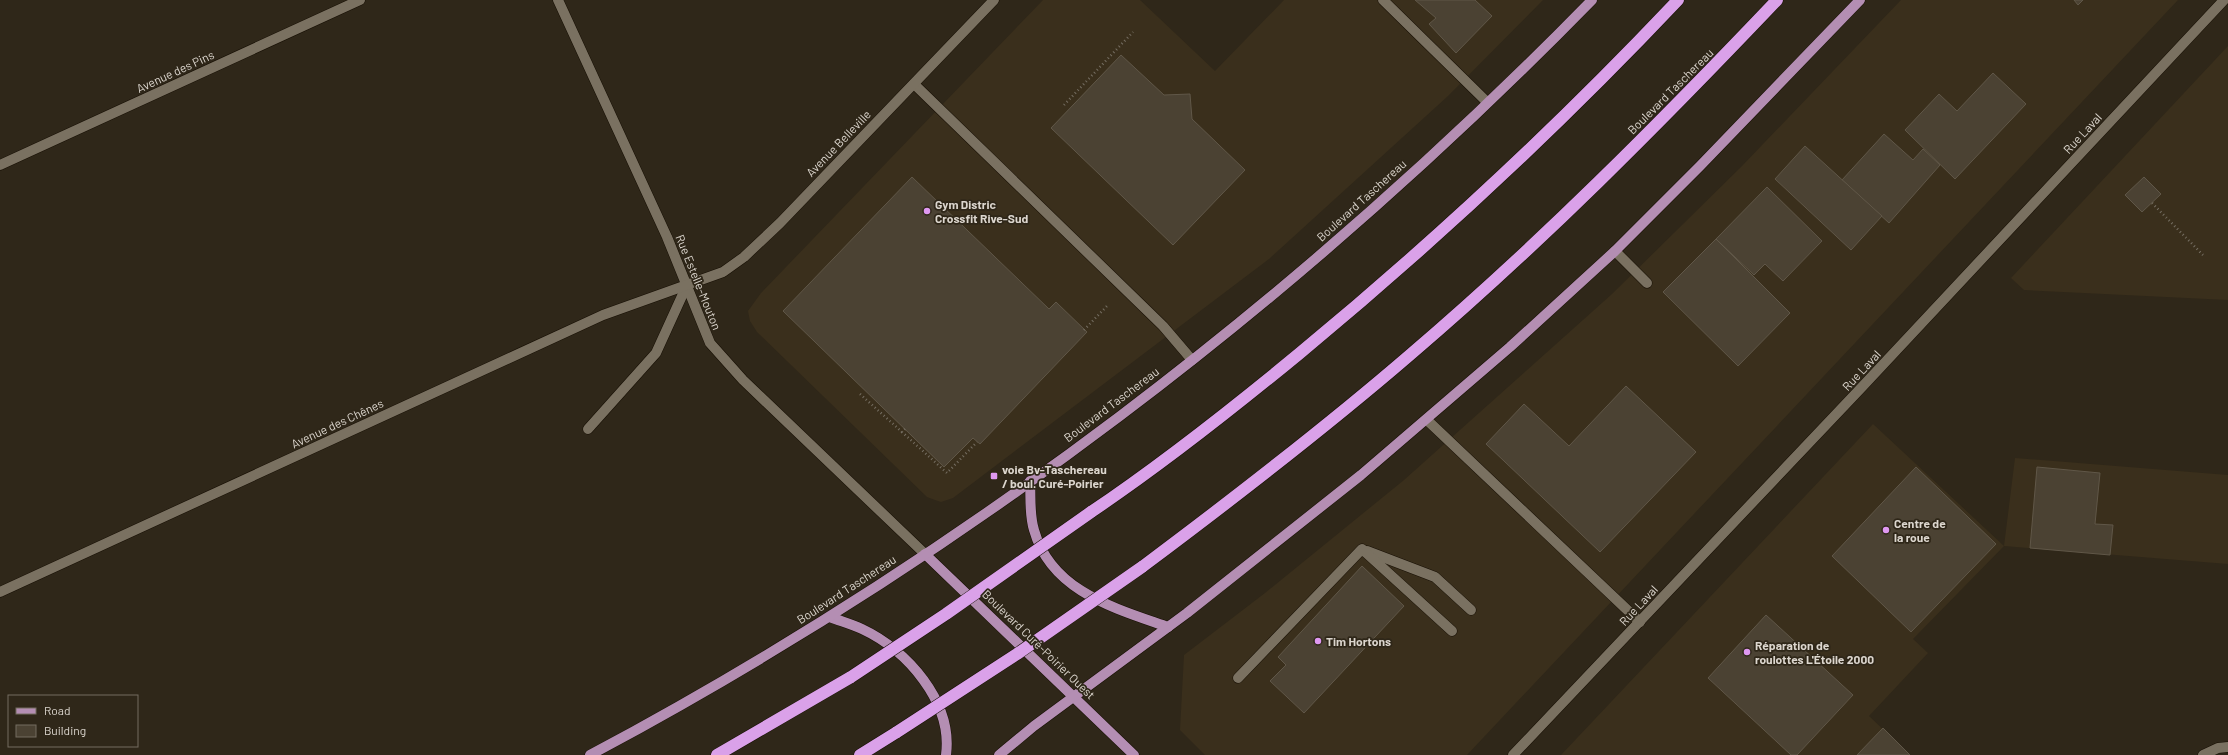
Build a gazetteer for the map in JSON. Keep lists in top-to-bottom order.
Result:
{
  "streets": {
    "highway": ["Boulevard Taschereau"],
    "main road": ["Boulevard Curé-Poirier Ouest"],
    "street": [
      "Avenue des Pins",
      "Rue Laval",
      "Avenue Belleville",
      "Rue Estelle-Mouton",
      "Avenue des Chênes"
    ]
  },
  "crossings": [
    ["Boulevard Taschereau", "Rue Estelle-Mouton"],
    ["Boulevard Taschereau", "Boulevard Curé-Poirier Ouest"],
    ["Avenue Belleville", "Rue Estelle-Mouton"],
    ["Avenue Belleville", "Avenue des Chênes"],
    ["Rue Estelle-Mouton", "Avenue des Chênes"],
    ["Rue Estelle-Mouton", "Boulevard Curé-Poirier Ouest"]
  ],
  "places": {
    "other": [
      "Gym Distric Crossfit Rive-Sud",
      "Centre de la roue",
      "Tim Hortons",
      "Réparation de roulottes L'Étoile 2000"
    ],
    "transit": ["voie Bv-Taschereau / boul. Curé-Poirier"]
  },
  "legend": ["Road", "Building"]
}
